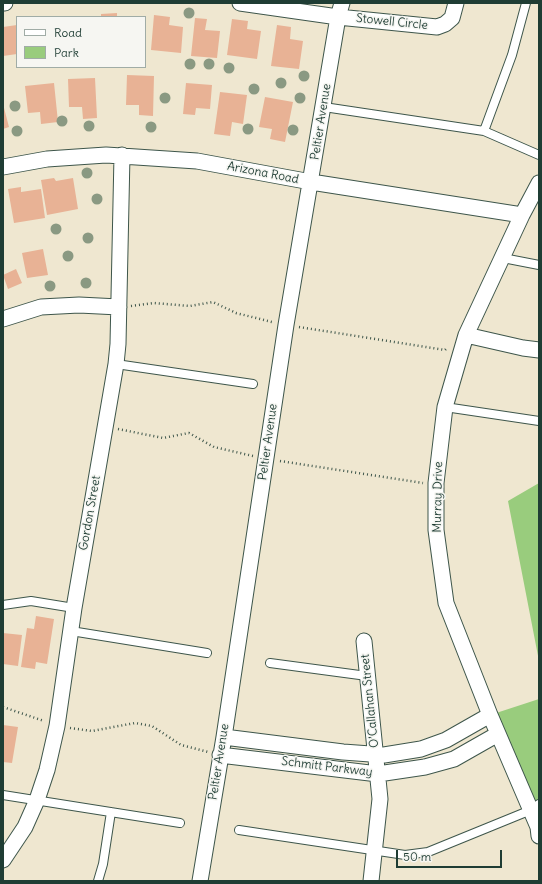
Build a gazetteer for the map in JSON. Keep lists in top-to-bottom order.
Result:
{
  "streets": {
    "street": [
      "Stowell Circle",
      "Peltier Avenue",
      "Arizona Road",
      "Murray Drive",
      "Gordon Street",
      "O’Callahan Street",
      "Schmitt Parkway"
    ]
  },
  "crossings": [
    ["Stowell Circle", "Peltier Avenue"],
    ["Peltier Avenue", "Arizona Road"],
    ["Peltier Avenue", "Schmitt Parkway"],
    ["Arizona Road", "Murray Drive"],
    ["Arizona Road", "Gordon Street"],
    ["Murray Drive", "Schmitt Parkway"],
    ["O’Callahan Street", "Schmitt Parkway"]
  ],
  "legend": ["Road", "Park"],
  "scale_bar": "50 m"
}
